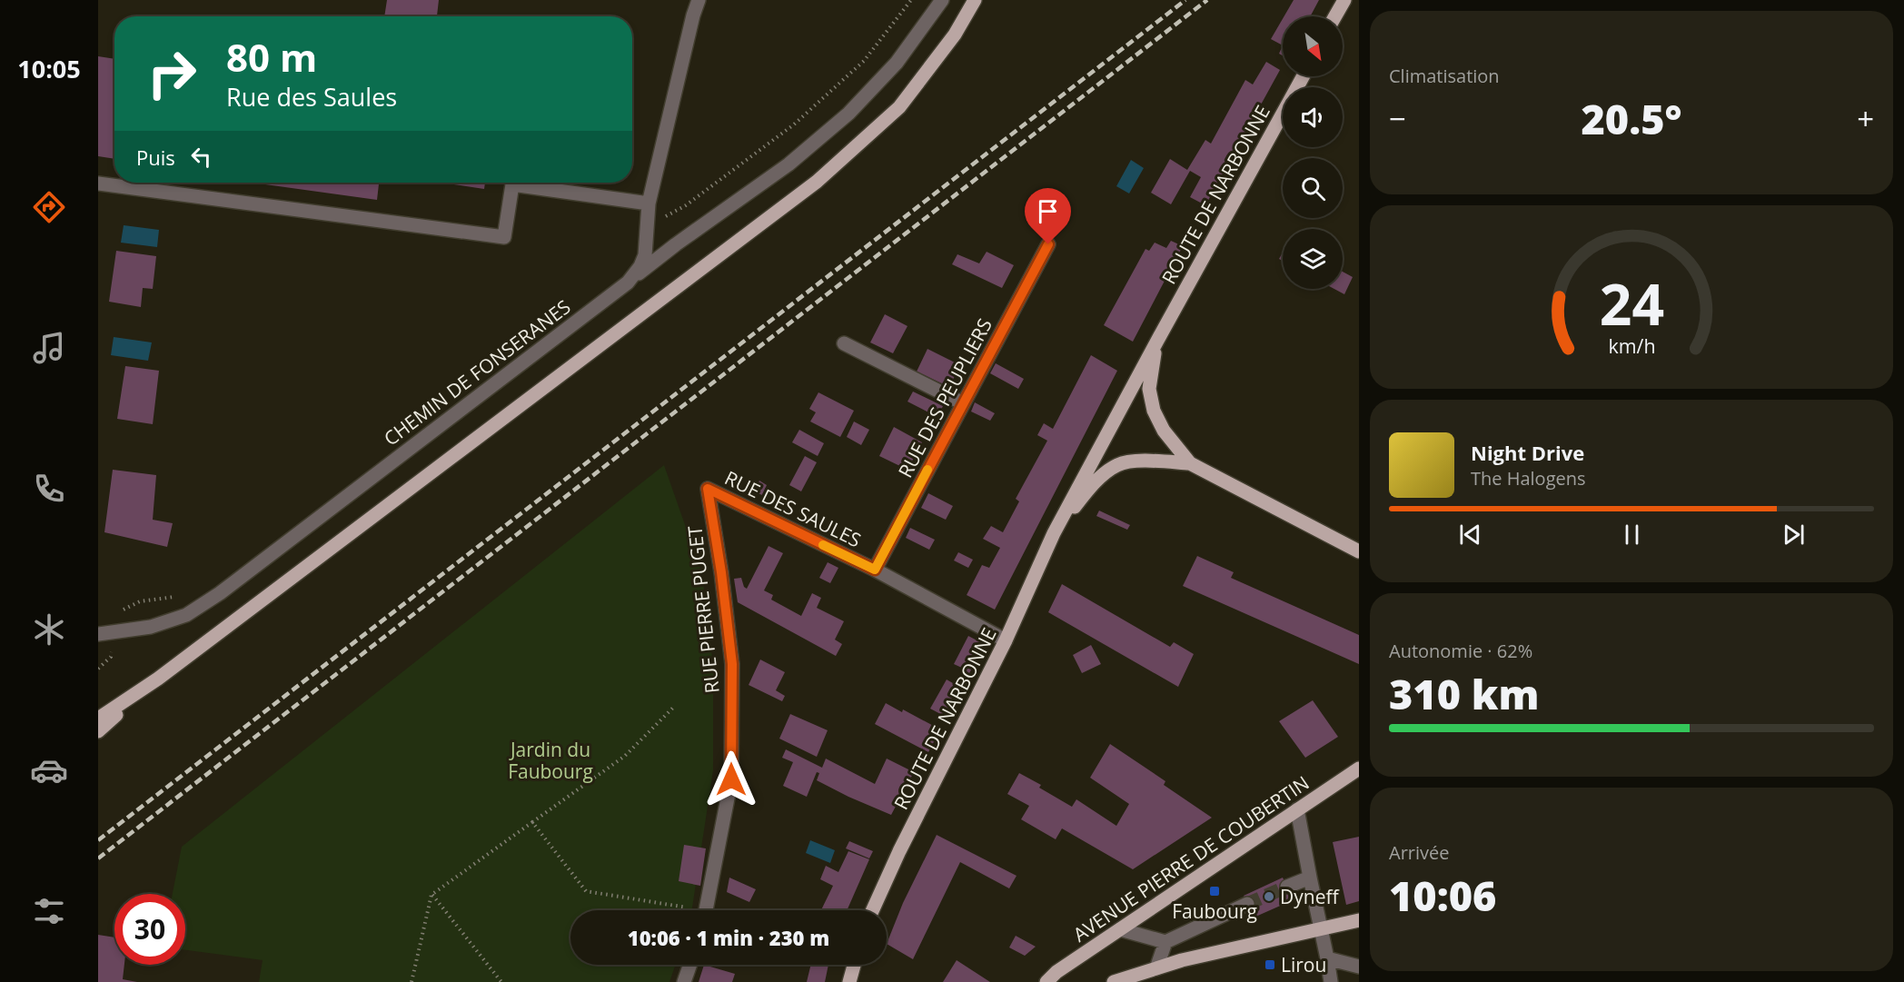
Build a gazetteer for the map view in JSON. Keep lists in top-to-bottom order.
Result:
{
  "streets": {
    "main road": ["ROUTE DE NARBONNE", "AVENUE PIERRE DE COUBERTIN"],
    "street": [
      "CHEMIN DE FONSERANES",
      "RUE DES PEUPLIERS",
      "RUE DES SAULES",
      "RUE PIERRE PUGET"
    ]
  },
  "crossings": [
    ["ROUTE DE NARBONNE", "RUE DES SAULES"],
    ["RUE DES PEUPLIERS", "RUE DES SAULES"],
    ["RUE DES SAULES", "RUE PIERRE PUGET"]
  ],
  "parks": ["Jardin du Faubourg"],
  "places": {
    "transit": ["Faubourg", "Lirou"],
    "other": ["Dyneff"]
  },
  "north": "bottom right",
  "page": {
    "tabs": "10:05",
    "tile": [
      "Climatisation",
      ["Autonomie · 62%", "310 km"],
      ["Arrivée", "10:06"]
    ],
    "turn": ["80 m", "Rue des Saules"],
    "heat": ["−", "20.5°", "+"],
    "then": "Puis",
    "song": ["Night Drive", "The Halogens"],
    "limit": "30",
    "trip": "10:06 · 1 min · 230 m",
    "gauge": ["24", "km/h"]
  }
}
